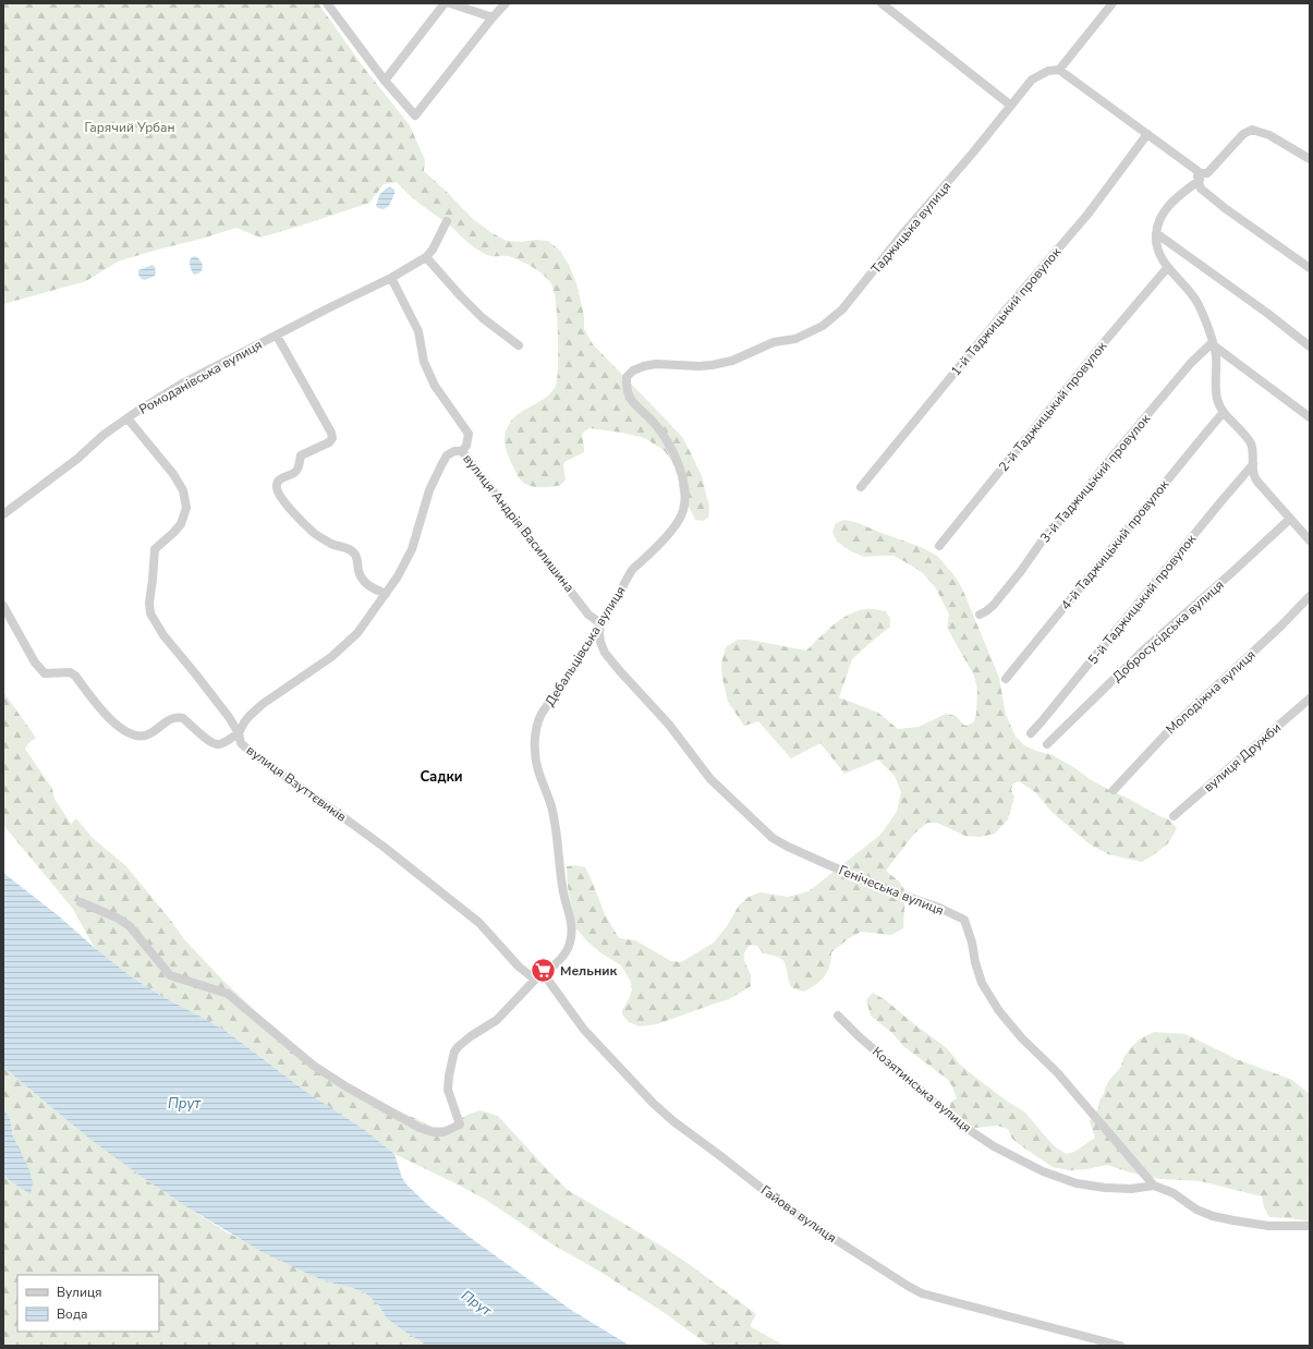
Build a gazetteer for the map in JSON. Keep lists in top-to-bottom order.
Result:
{
  "streets": {
    "street": [
      "Таджицька вулиця",
      "1-й Таджицький провулок",
      "Ромоданівська вулиця",
      "2-й Таджицький провулок",
      "3-й Таджицький провулок",
      "вулиця Андрія Василишина",
      "4-й Таджицький провулок",
      "5-й Таджицький провулок",
      "Добросусідська вулиця",
      "Дебальцівська вулиця",
      "Молодіжна вулиця",
      "вулиця Дружби",
      "вулиця Взуттєвиків",
      "Генічеська вулиця",
      "Козятинська вулиця",
      "Гайова вулиця"
    ]
  },
  "crossings": [
    ["Таджицька вулиця", "Дебальцівська вулиця"],
    ["Ромоданівська вулиця", "вулиця Андрія Василишина"],
    ["вулиця Андрія Василишина", "Дебальцівська вулиця"],
    ["вулиця Андрія Василишина", "вулиця Взуттєвиків"],
    ["вулиця Андрія Василишина", "Генічеська вулиця"],
    ["Дебальцівська вулиця", "Генічеська вулиця"],
    ["Дебальцівська вулиця", "Гайова вулиця"],
    ["Генічеська вулиця", "Козятинська вулиця"]
  ],
  "districts": ["Садки"],
  "water": ["Прут"],
  "parks": ["Гарячий Урбан"],
  "places": {
    "supermarket": ["Мельник"]
  },
  "legend": ["Вулиця", "Вода"]
}
